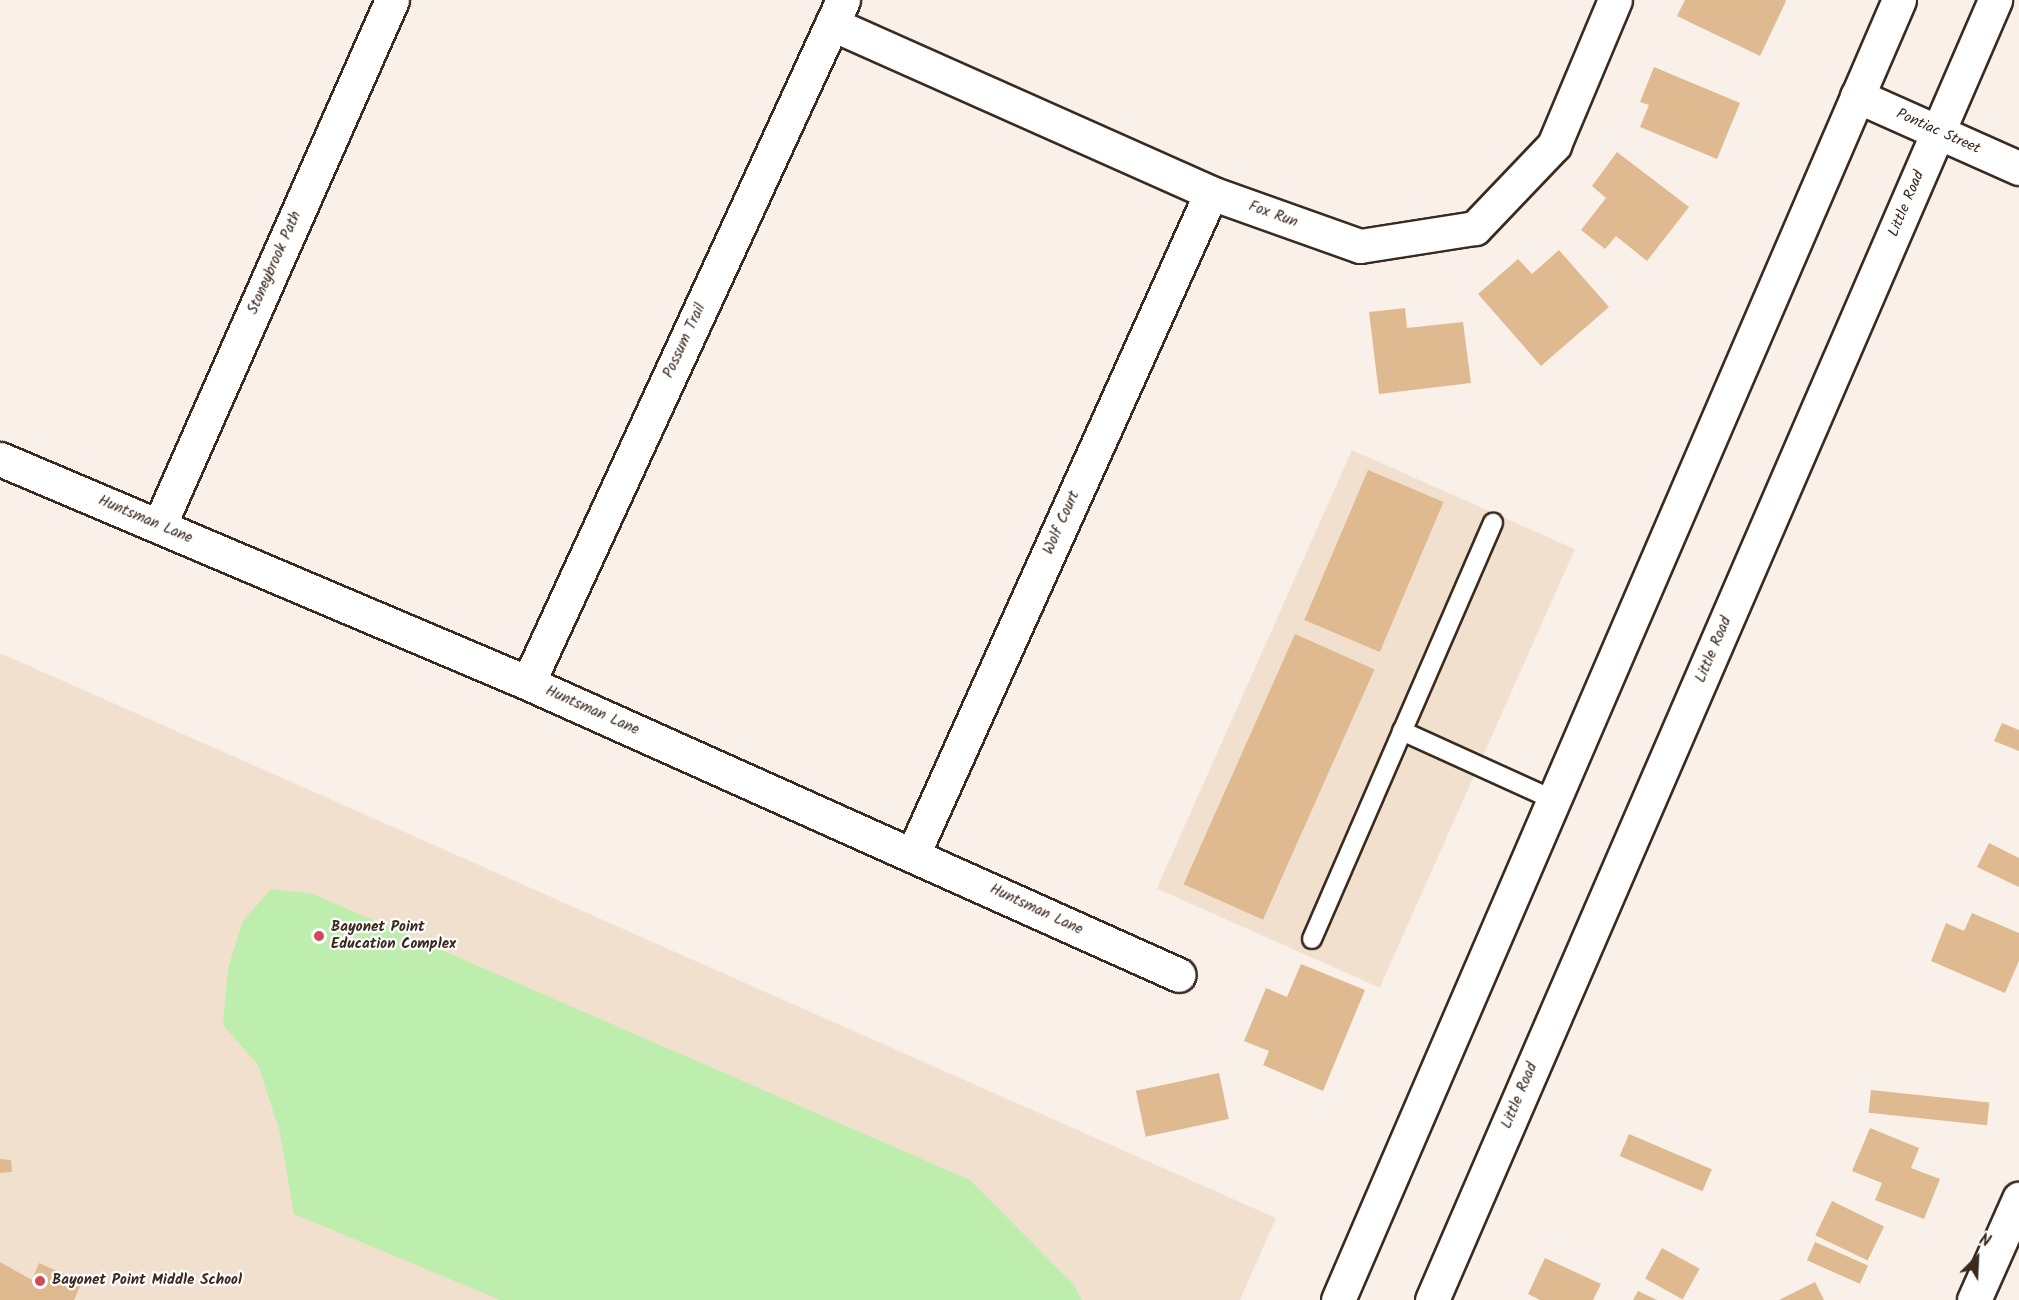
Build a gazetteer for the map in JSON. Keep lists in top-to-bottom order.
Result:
{
  "streets": {
    "street": [
      "Pontiac Street",
      "Little Road",
      "Fox Run",
      "Stoneybrook Path",
      "Possum Trail",
      "Huntsman Lane",
      "Wolf Court"
    ]
  },
  "crossings": [
    ["Pontiac Street", "Little Road"],
    ["Fox Run", "Possum Trail"],
    ["Fox Run", "Wolf Court"],
    ["Stoneybrook Path", "Huntsman Lane"],
    ["Possum Trail", "Huntsman Lane"],
    ["Huntsman Lane", "Wolf Court"]
  ],
  "places": ["Bayonet Point Education Complex", "Bayonet Point Middle School"],
  "north": "top right"
}
